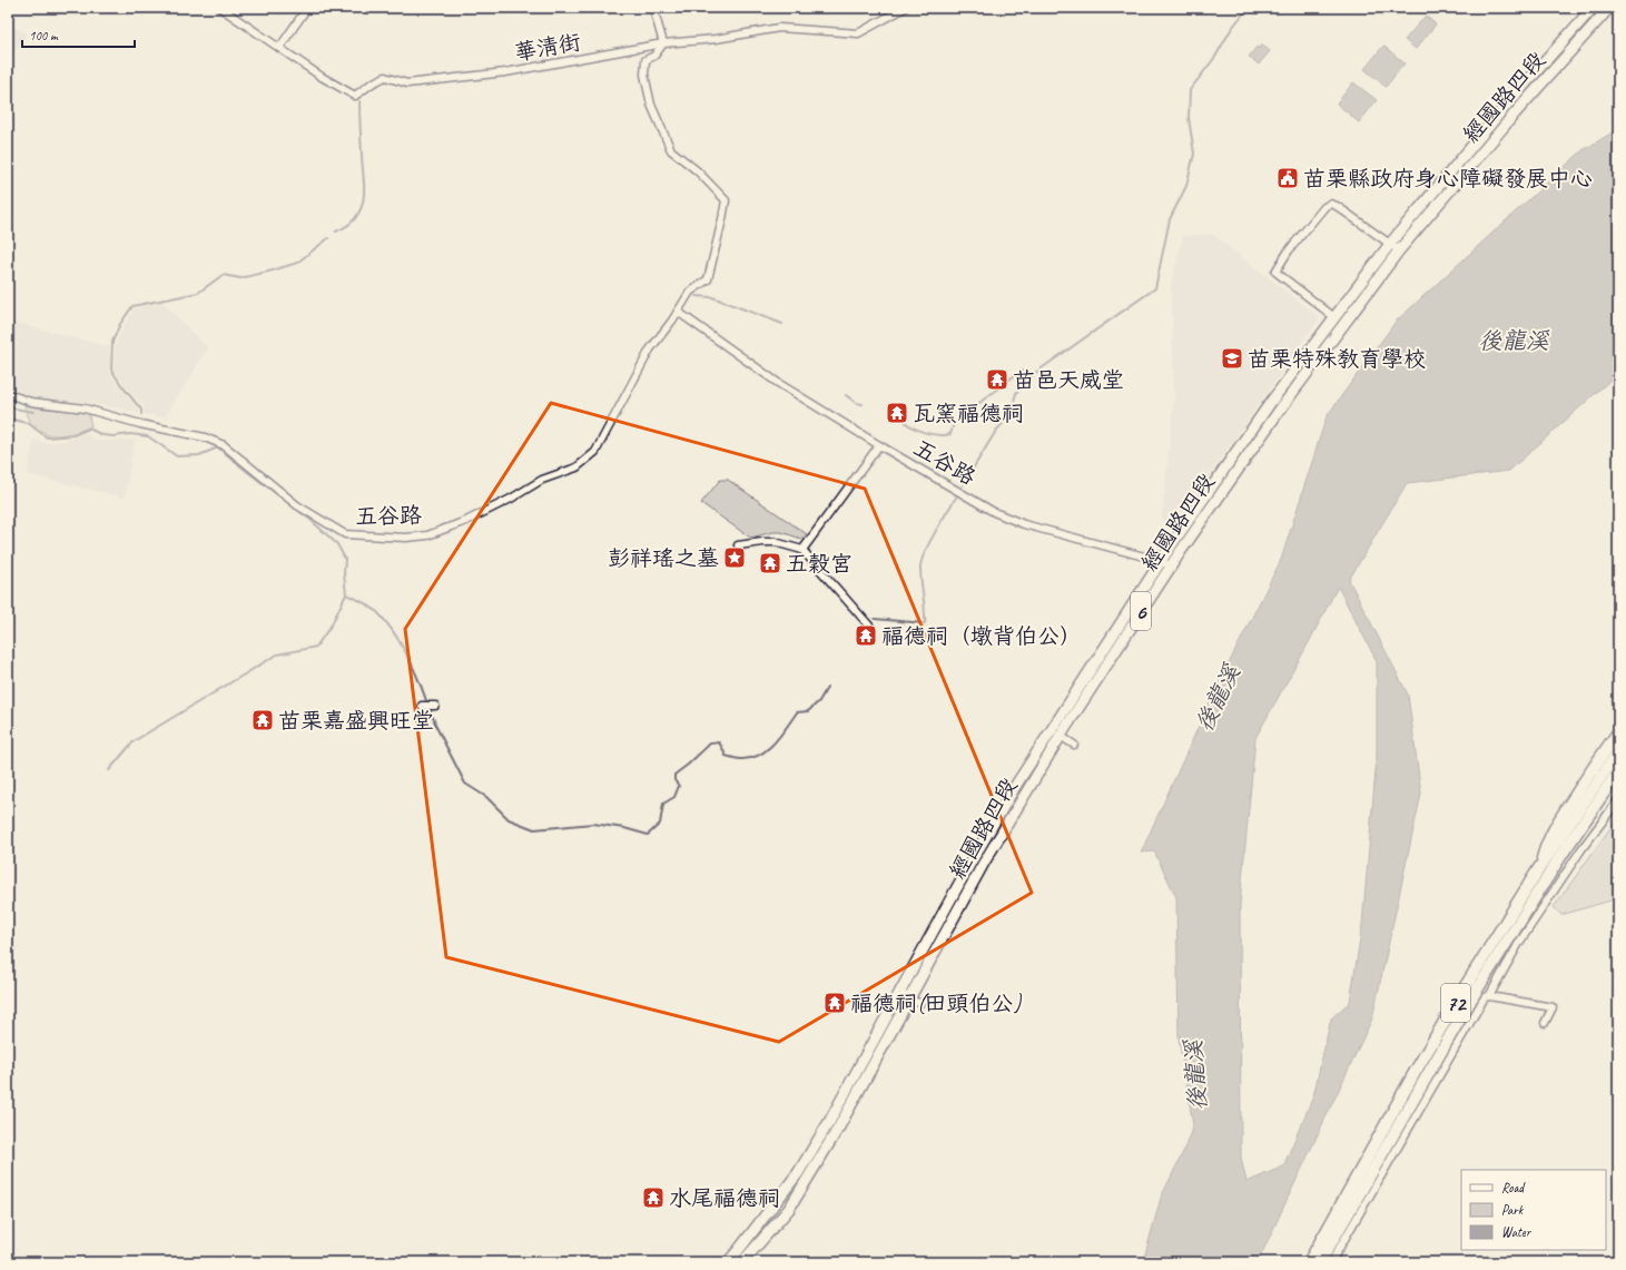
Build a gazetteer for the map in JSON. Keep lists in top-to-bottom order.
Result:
{
  "streets": {
    "highway": ["72"],
    "main road": ["經國路四段", "6"],
    "street": ["華清街", "五谷路"]
  },
  "crossings": [
    ["華清街", "五谷路"],
    ["經國路四段", "五谷路"]
  ],
  "water": ["後龍溪"],
  "places": {
    "public building": ["苗栗縣政府身心障礙發展中心"],
    "school or university": ["苗栗特殊教育學校"],
    "temple": [
      "苗邑天威堂",
      "瓦窯福德祠",
      "五穀宮",
      "福德祠（墩背伯公）",
      "苗栗嘉盛興旺堂",
      "福德祠(田頭伯公)",
      "水尾福德祠"
    ],
    "place": ["彭祥瑤之墓"]
  },
  "legend": ["Road", "Park", "Water"],
  "scale_bar": "100 m"
}
